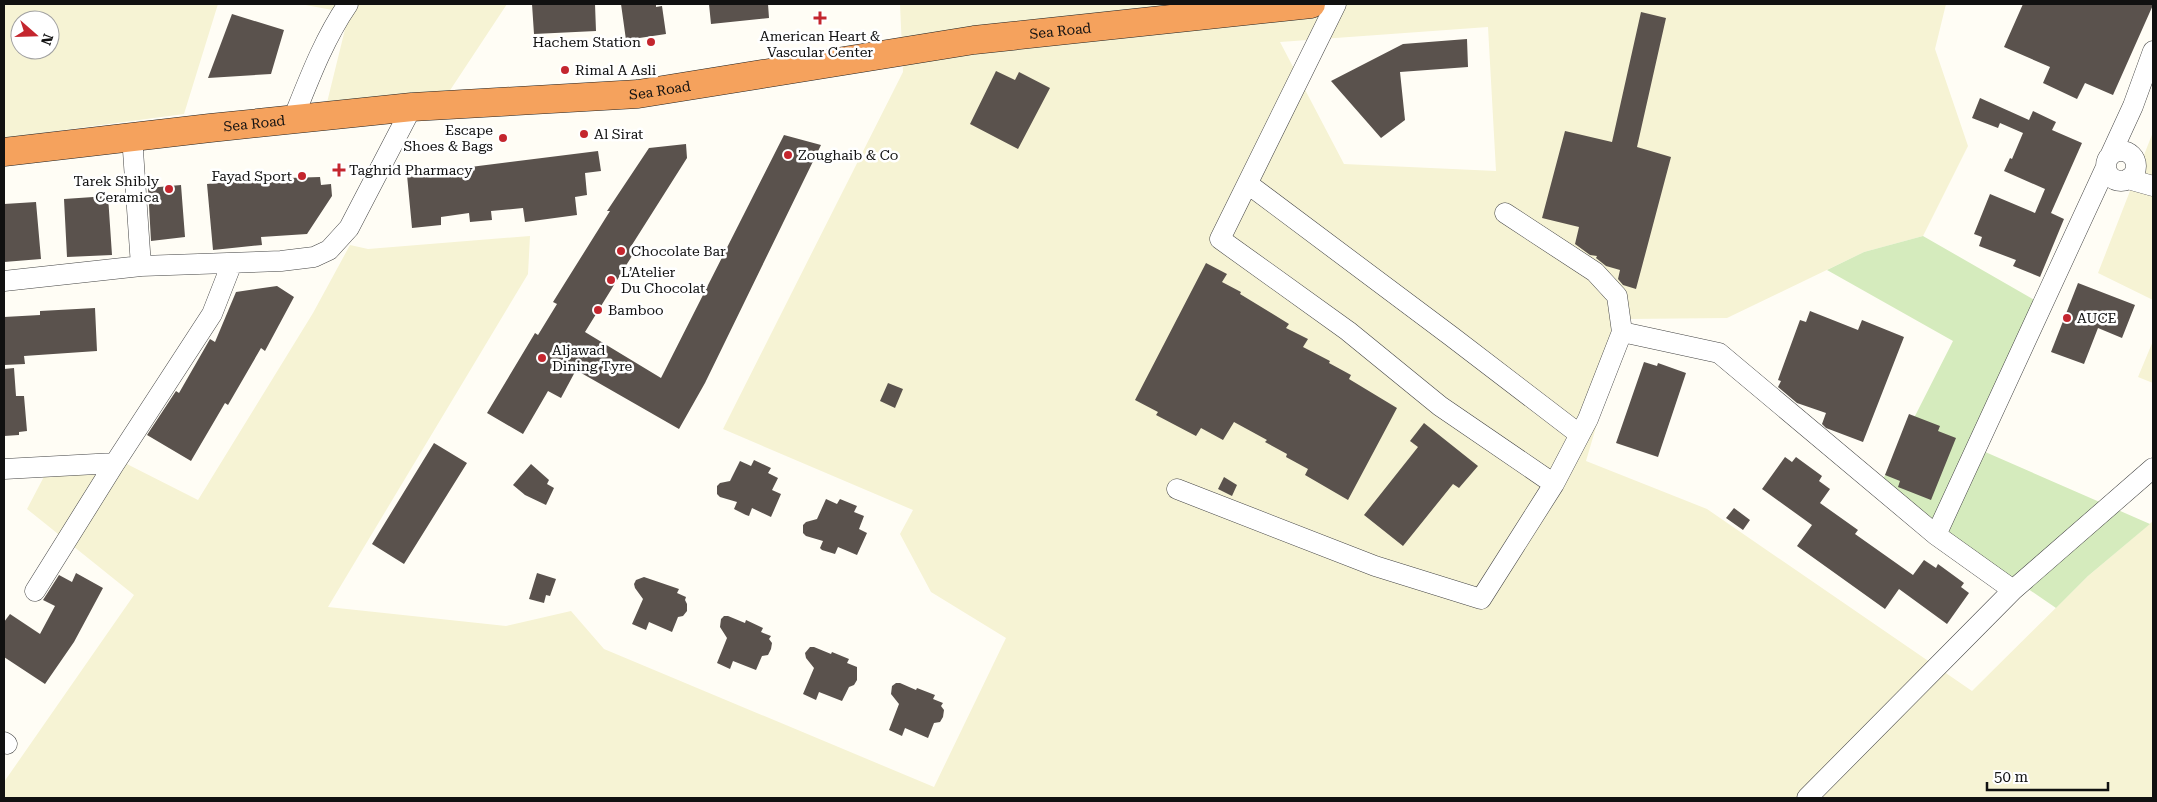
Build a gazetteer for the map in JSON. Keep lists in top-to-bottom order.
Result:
{
  "streets": {
    "highway": ["Sea Road"]
  },
  "places": {
    "health": ["American Heart & Vascular Center", "Taghrid Pharmacy"],
    "other": [
      "Hachem Station",
      "Rimal A Asli",
      "Al Sirat",
      "Escape Shoes & Bags",
      "Zoughaib & Co",
      "Fayad Sport",
      "Tarek Shibly Ceramica",
      "Chocolate Bar",
      "L’Atelier Du Chocolat",
      "Bamboo",
      "AUCE",
      "Aljawad Dining Tyre"
    ]
  },
  "scale_bar": "50 m",
  "north": "right"
}
